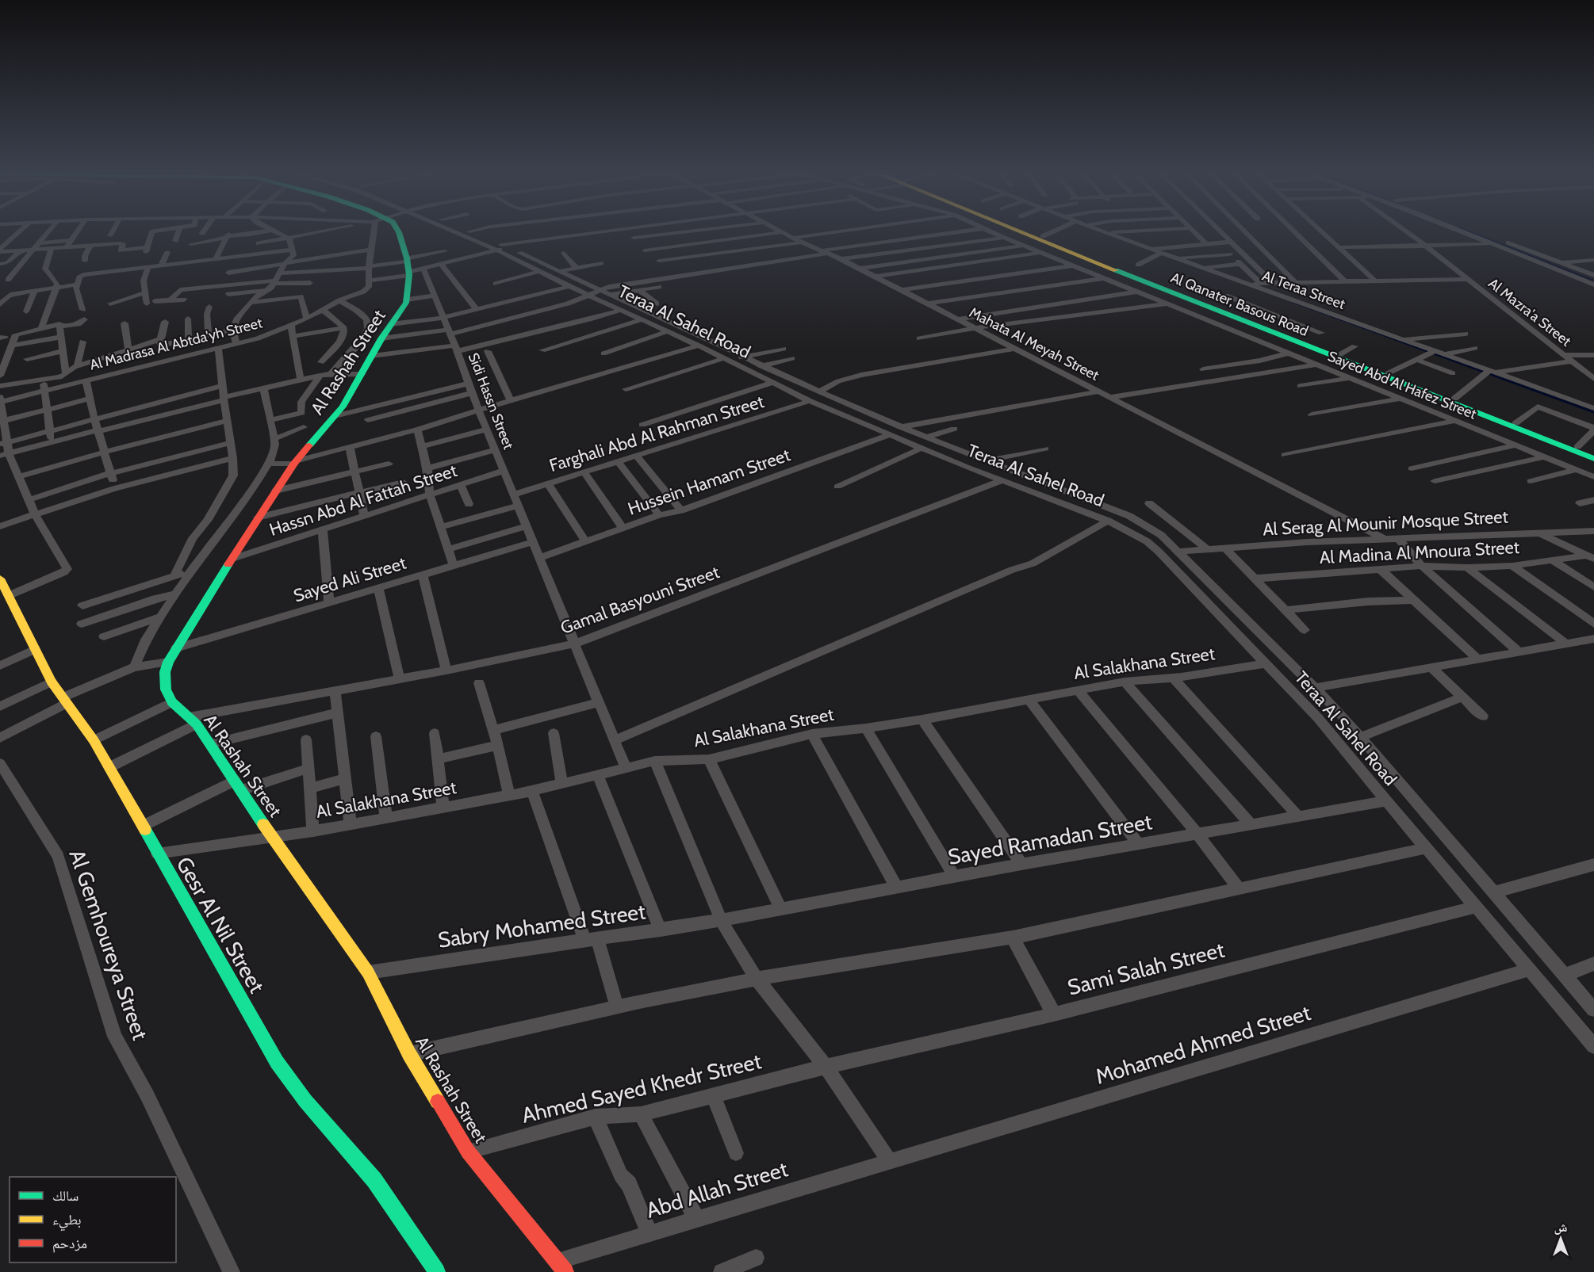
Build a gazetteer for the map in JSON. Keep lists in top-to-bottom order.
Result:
{
  "streets": {
    "street": [
      "Al Teraa Street",
      "Al Qanater, Basous Road",
      "Al Mazra'a Street",
      "Teraa Al Sahel Road",
      "Al Madrasa Al Abtda'yh Street",
      "Mahata Al Meyah Street",
      "Al Rashah Street",
      "Sayed Abd Al Hafez Street",
      "Sidi Hassn Street",
      "Farghali Abd Al Rahman Street",
      "Hussein Hamam Street",
      "Hassn Abd Al Fattah Street",
      "Al Serag Al Mounir Mosque Street",
      "Al Madina Al Mnoura Street",
      "Sayed Ali Street",
      "Gamal Basyouni Street",
      "Al Salakhana Street",
      "Sayed Ramadan Street",
      "Gesr Al Nil Street",
      "Sabry Mohamed Street",
      "Al Gemhoureya Street",
      "Sami Salah Street",
      "Mohamed Ahmed Street",
      "Ahmed Sayed Khedr Street",
      "Abd Allah Street"
    ]
  },
  "crossings": [
    ["Teraa Al Sahel Road", "Farghali Abd Al Rahman Street"],
    ["Teraa Al Sahel Road", "Hussein Hamam Street"],
    ["Teraa Al Sahel Road", "Al Serag Al Mounir Mosque Street"],
    ["Teraa Al Sahel Road", "Gamal Basyouni Street"],
    ["Teraa Al Sahel Road", "Al Salakhana Street"],
    ["Teraa Al Sahel Road", "Sayed Ramadan Street"],
    ["Teraa Al Sahel Road", "Sami Salah Street"],
    ["Teraa Al Sahel Road", "Mohamed Ahmed Street"],
    ["Mahata Al Meyah Street", "Al Serag Al Mounir Mosque Street"],
    ["Al Rashah Street", "Hassn Abd Al Fattah Street"],
    ["Al Rashah Street", "Sayed Ali Street"],
    ["Al Rashah Street", "Gamal Basyouni Street"],
    ["Al Rashah Street", "Al Salakhana Street"],
    ["Al Rashah Street", "Sabry Mohamed Street"],
    ["Al Rashah Street", "Ahmed Sayed Khedr Street"],
    ["Al Rashah Street", "Abd Allah Street"],
    ["Sidi Hassn Street", "Farghali Abd Al Rahman Street"],
    ["Sidi Hassn Street", "Hussein Hamam Street"],
    ["Sidi Hassn Street", "Hassn Abd Al Fattah Street"],
    ["Sidi Hassn Street", "Sayed Ali Street"],
    ["Sidi Hassn Street", "Gamal Basyouni Street"],
    ["Sidi Hassn Street", "Al Salakhana Street"],
    ["Gamal Basyouni Street", "Gesr Al Nil Street"],
    ["Al Salakhana Street", "Gesr Al Nil Street"],
    ["Sayed Ramadan Street", "Sabry Mohamed Street"],
    ["Sami Salah Street", "Ahmed Sayed Khedr Street"],
    ["Mohamed Ahmed Street", "Abd Allah Street"]
  ],
  "legend": ["سالك", "بطيء", "مزدحم"],
  "north": "top"
}
